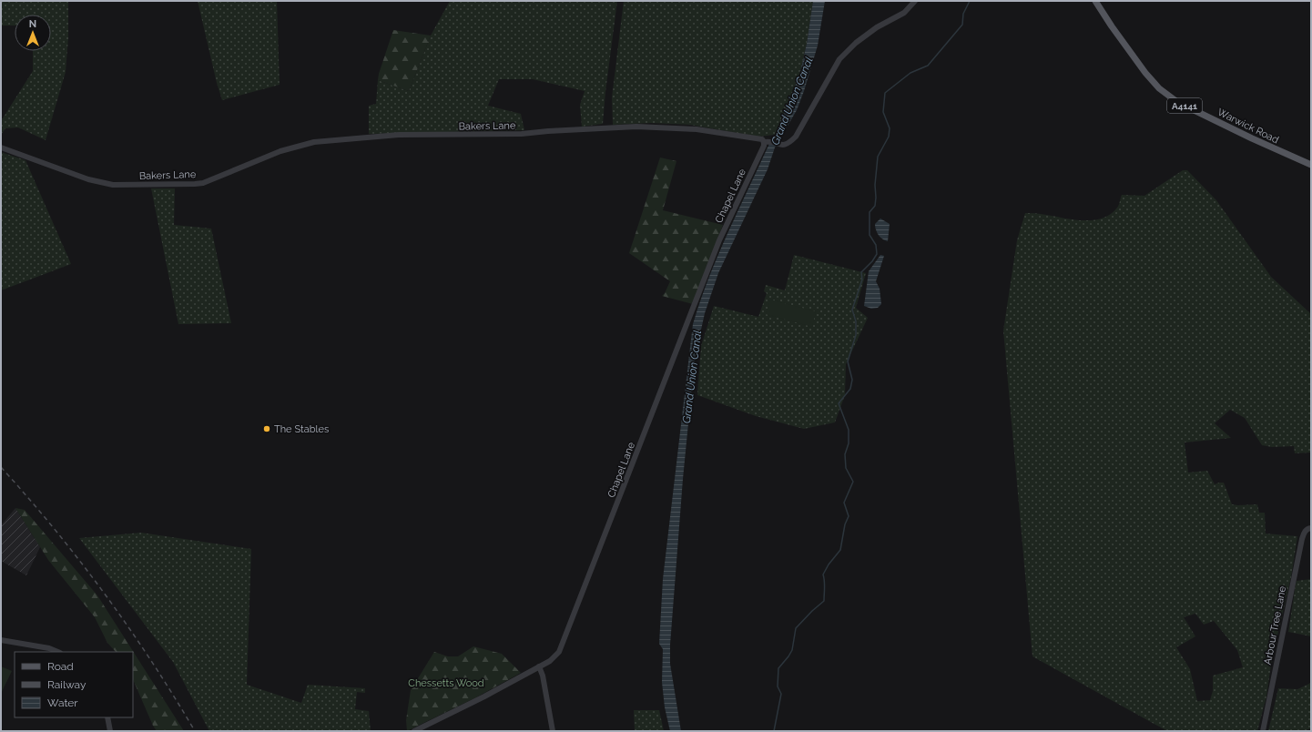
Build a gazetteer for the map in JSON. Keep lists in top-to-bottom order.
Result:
{
  "streets": {
    "main road": ["A4141", "Warwick Road"],
    "street": ["Bakers Lane", "Chapel Lane", "Arbour Tree Lane"]
  },
  "crossings": [
    ["Bakers Lane", "Chapel Lane"]
  ],
  "water": ["Grand Union Canal"],
  "parks": ["Chessetts Wood"],
  "places": ["The Stables"],
  "legend": ["Road", "Railway", "Water"],
  "north": "top"
}
